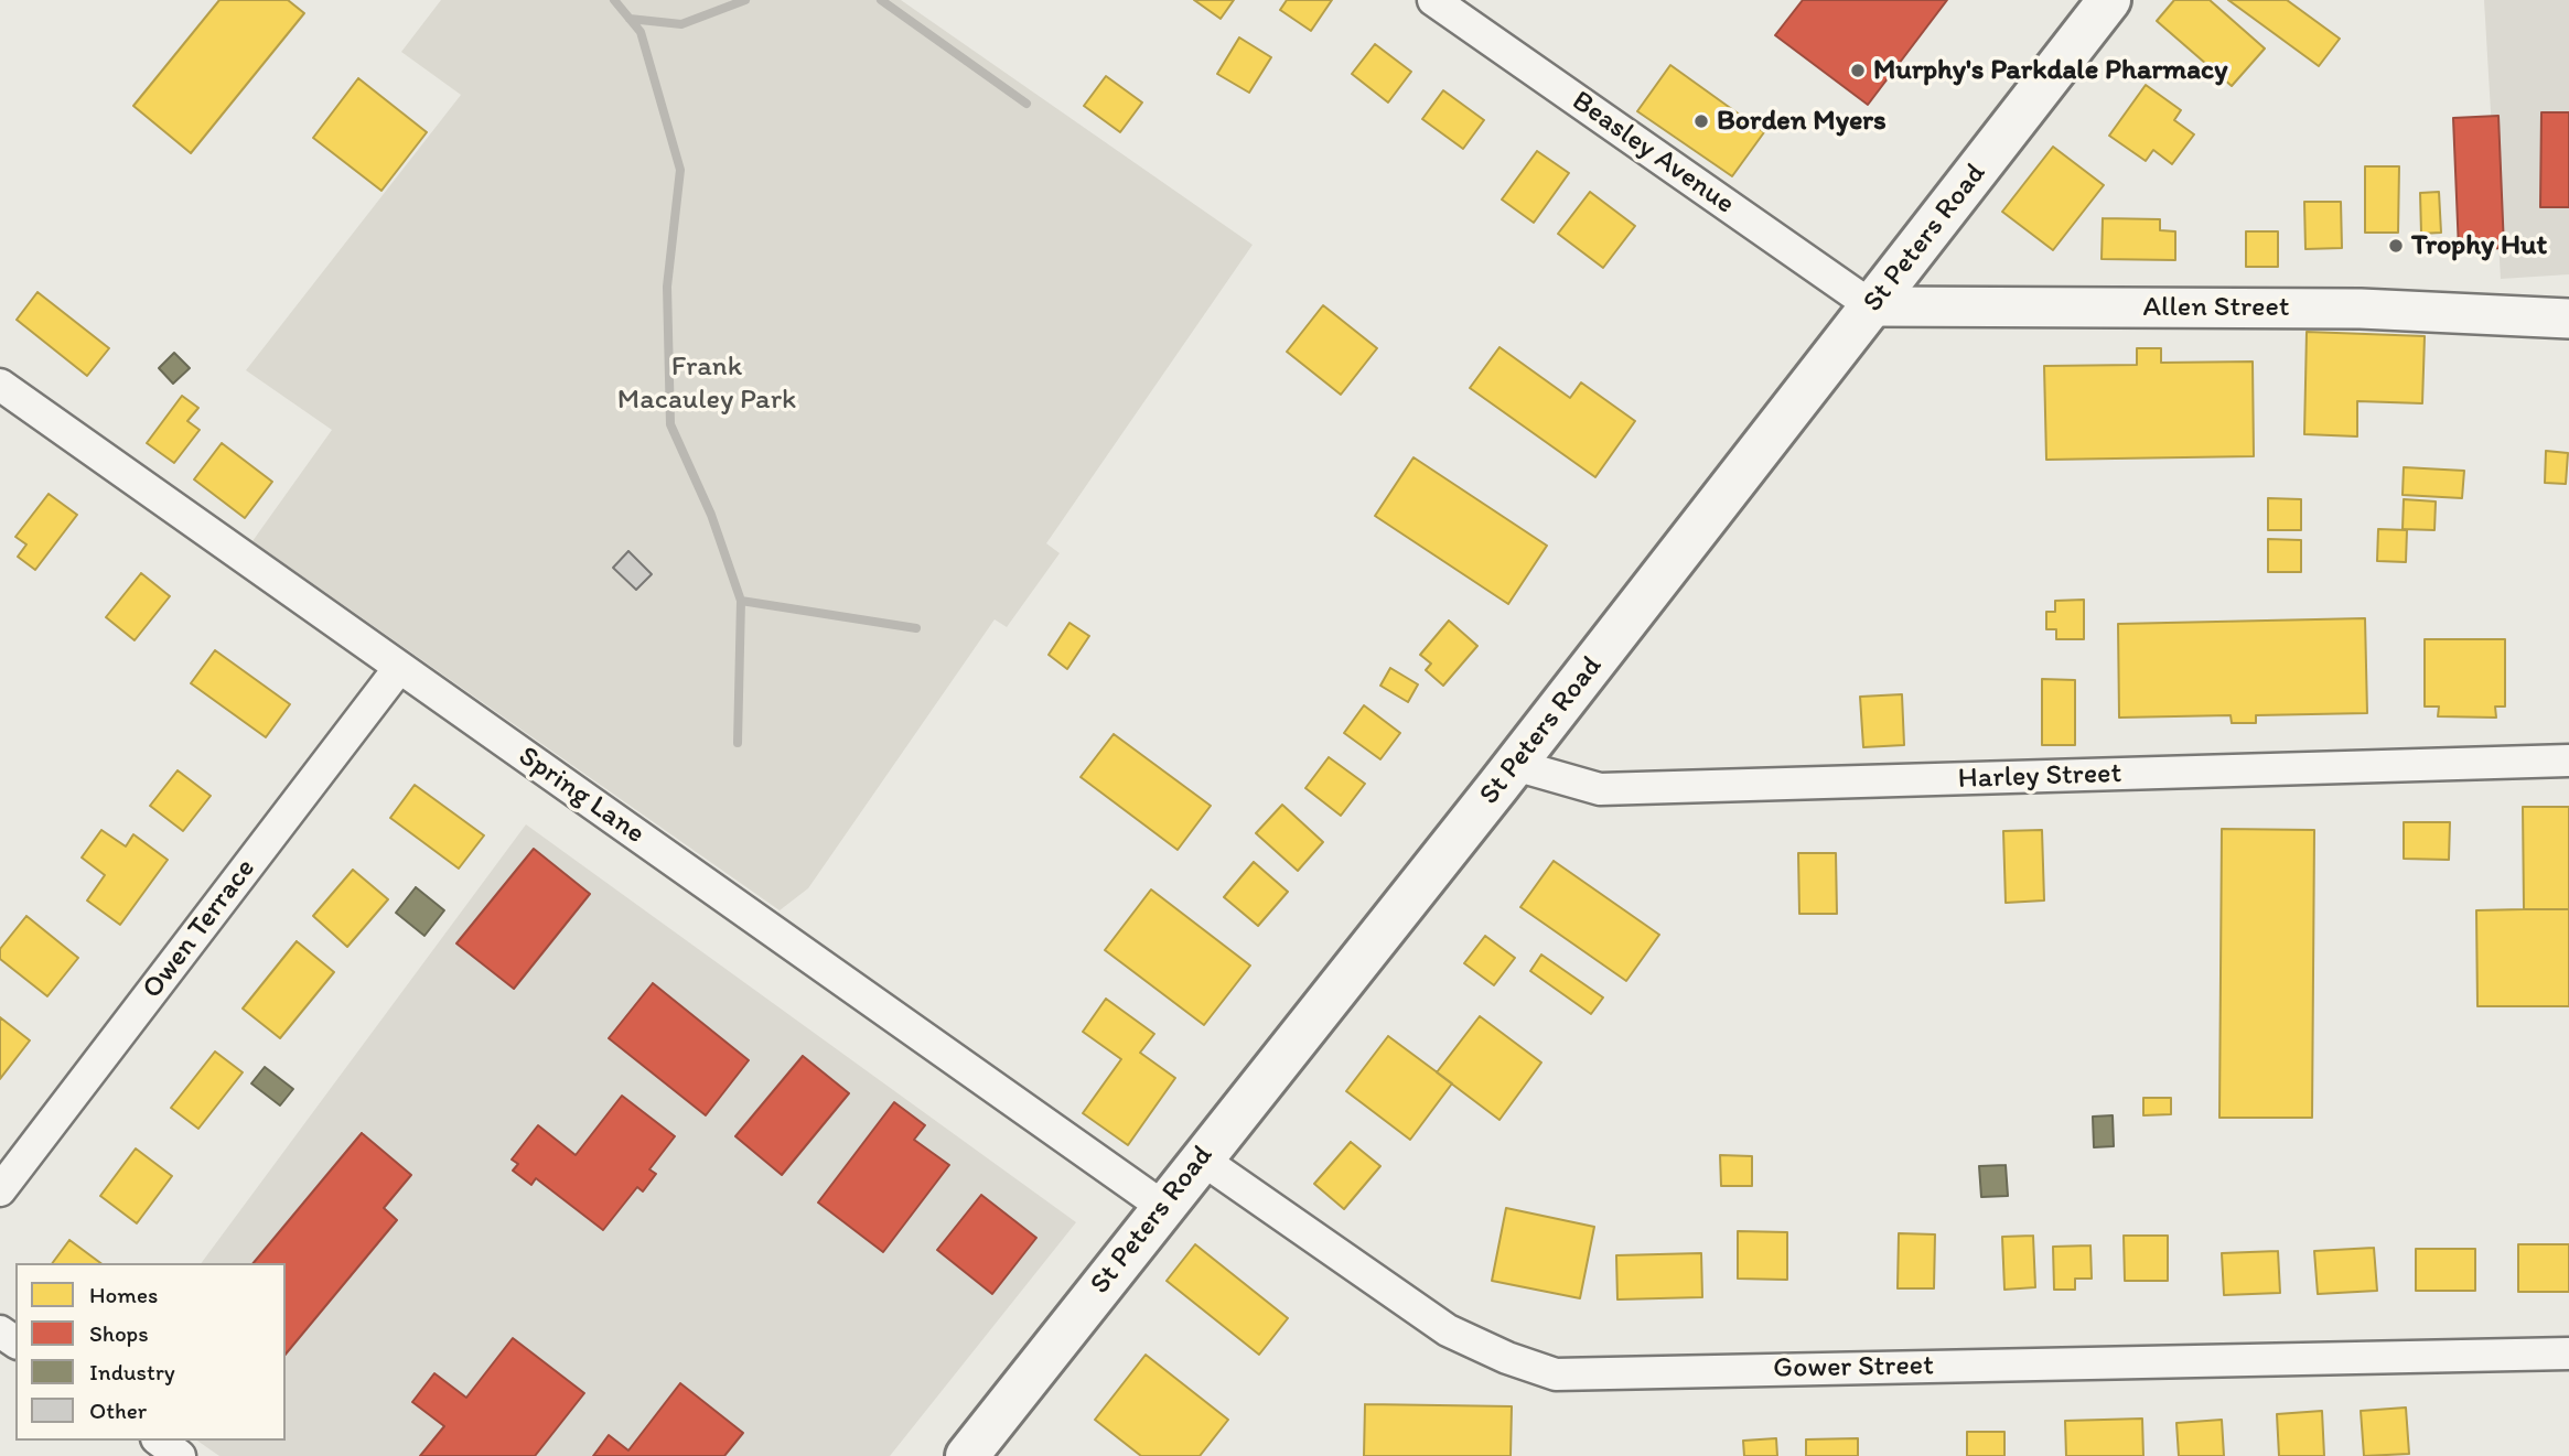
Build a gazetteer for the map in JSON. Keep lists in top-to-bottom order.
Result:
{
  "streets": {
    "main road": ["St Peters Road"],
    "street": [
      "Beasley Avenue",
      "Allen Street",
      "Harley Street",
      "Spring Lane",
      "Owen Terrace",
      "Gower Street"
    ]
  },
  "crossings": [
    ["Beasley Avenue", "St Peters Road"],
    ["Beasley Avenue", "Allen Street"],
    ["St Peters Road", "Allen Street"],
    ["St Peters Road", "Harley Street"],
    ["St Peters Road", "Spring Lane"],
    ["St Peters Road", "Gower Street"],
    ["Spring Lane", "Owen Terrace"]
  ],
  "parks": ["Frank Macauley Park"],
  "places": ["Murphy's Parkdale Pharmacy", "Borden Myers", "Trophy Hut"],
  "legend": [
    "Homes",
    "Shops",
    "Industry",
    "Other"
  ]
}
